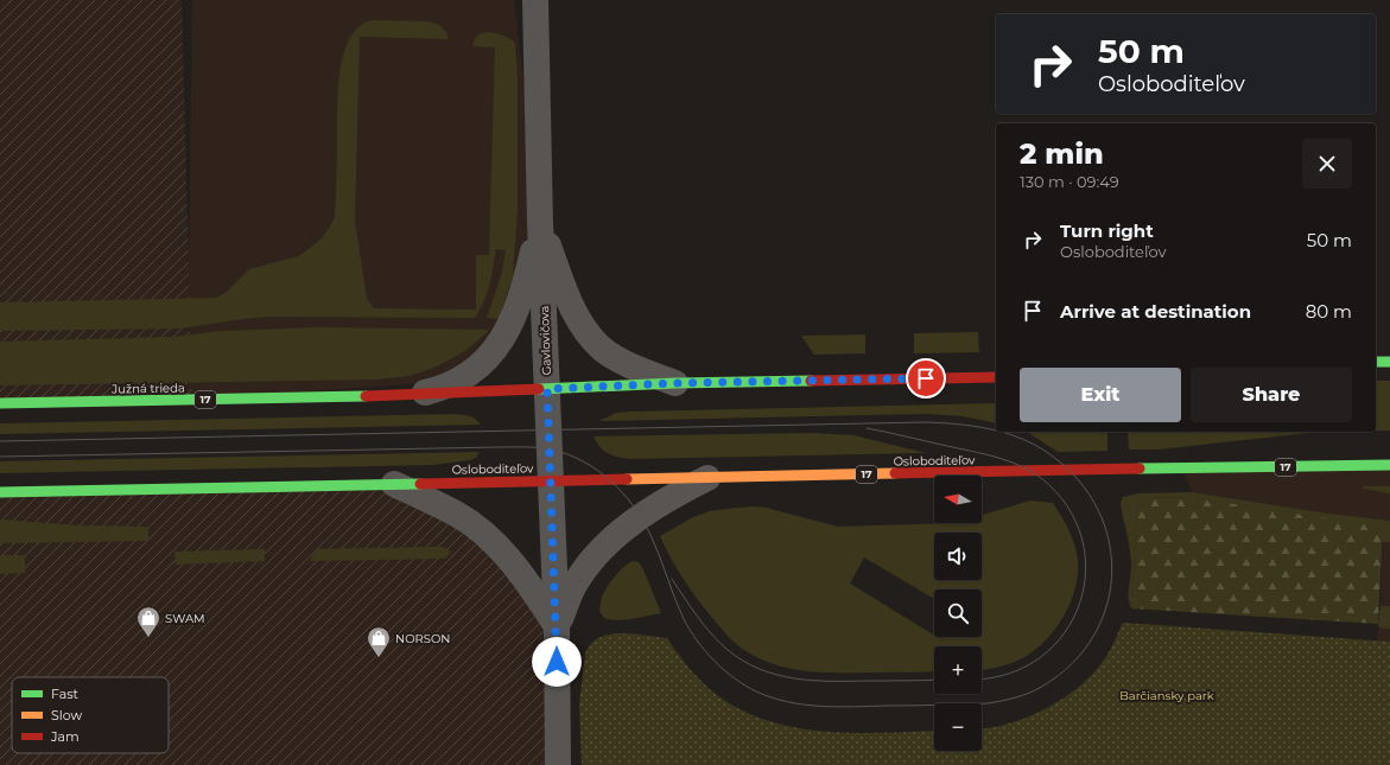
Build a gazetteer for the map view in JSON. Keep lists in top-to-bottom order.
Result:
{
  "streets": {
    "main road": ["Južná trieda", "17", "Osloboditeľov"],
    "street": ["Gavlovičova"]
  },
  "crossings": [
    ["Gavlovičova", "17"],
    ["Gavlovičova", "Osloboditeľov"],
    ["Južná trieda", "17"],
    ["17", "Osloboditeľov"]
  ],
  "parks": ["Barčiansky park"],
  "places": {
    "shop": ["SWAM", "NORSON"]
  },
  "legend": ["Fast", "Slow", "Jam"],
  "north": "left",
  "page": {
    "turn": ["50 m", "Osloboditeľov"],
    "heading": ["2 min", "130 m · 09:49"],
    "list": [
      {
        "name": "Turn right",
        "note": "Osloboditeľov",
        "value": "50 m"
      },
      {
        "name": "Arrive at destination",
        "value": "80 m"
      }
    ],
    "buttons": ["Exit", "Share"],
    "map_buttons": ["+", "−"]
  }
}
